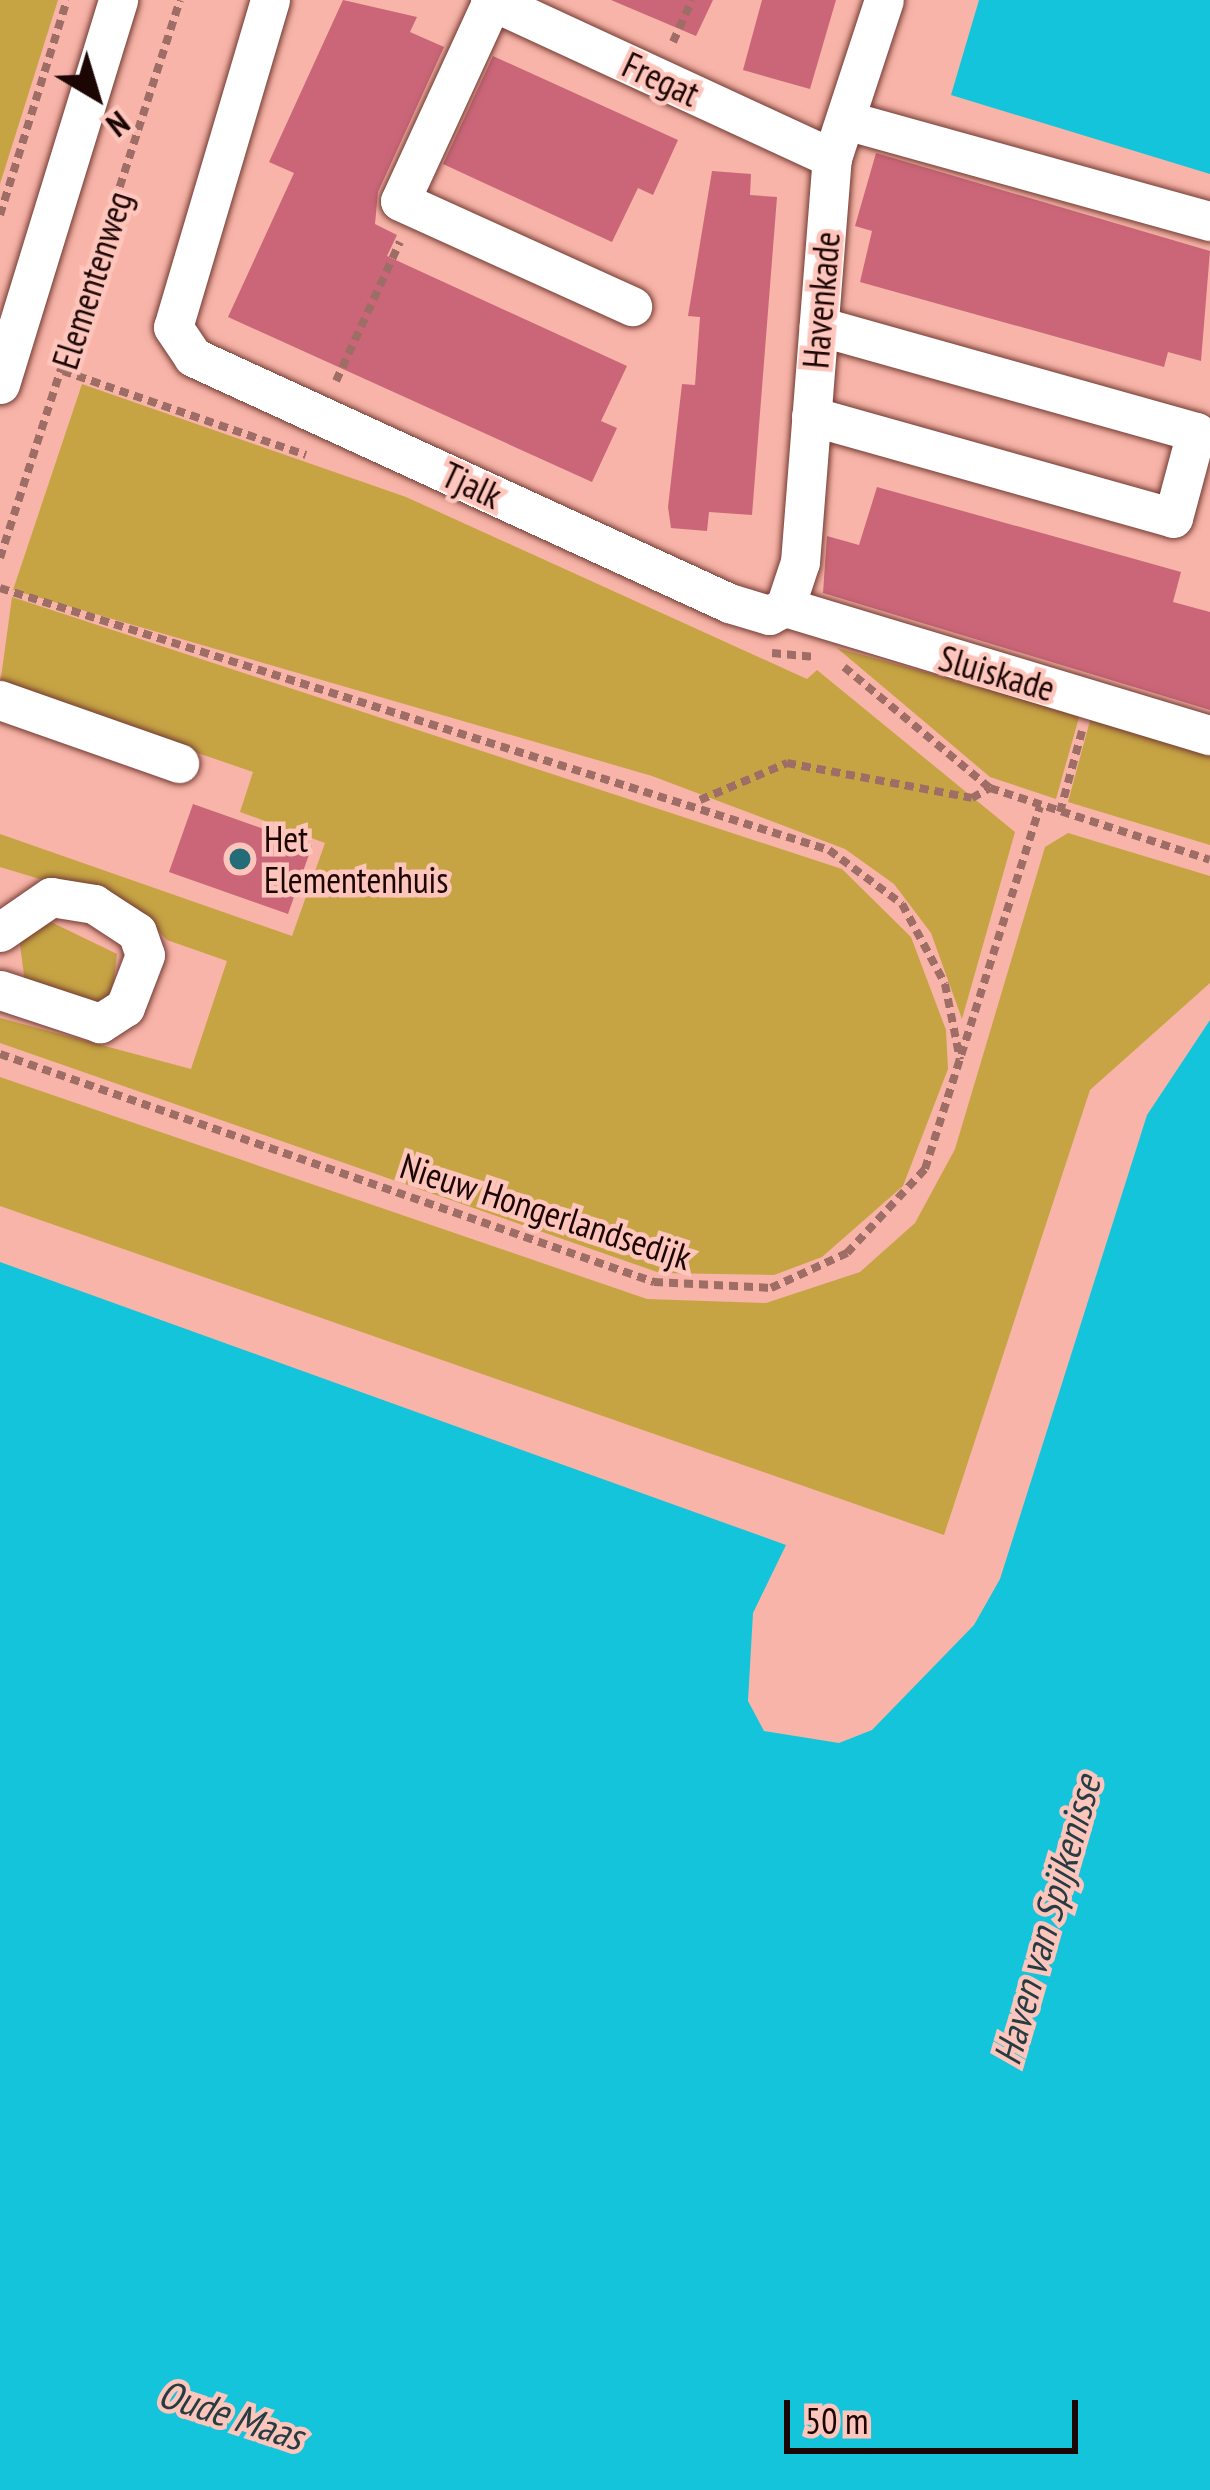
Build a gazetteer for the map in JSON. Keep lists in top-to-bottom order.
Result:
{
  "streets": {
    "street": [
      "Fregat",
      "Elementenweg",
      "Havenkade",
      "Tjalk",
      "Sluiskade"
    ],
    "path": ["Nieuw Hongerlandsedijk"]
  },
  "crossings": [
    ["Fregat", "Havenkade"],
    ["Havenkade", "Tjalk"],
    ["Havenkade", "Sluiskade"],
    ["Tjalk", "Sluiskade"]
  ],
  "water": ["Haven van Spijkenisse", "Oude Maas"],
  "places": ["Het Elementenhuis"],
  "scale_bar": "50 m",
  "north": "bottom right"
}
